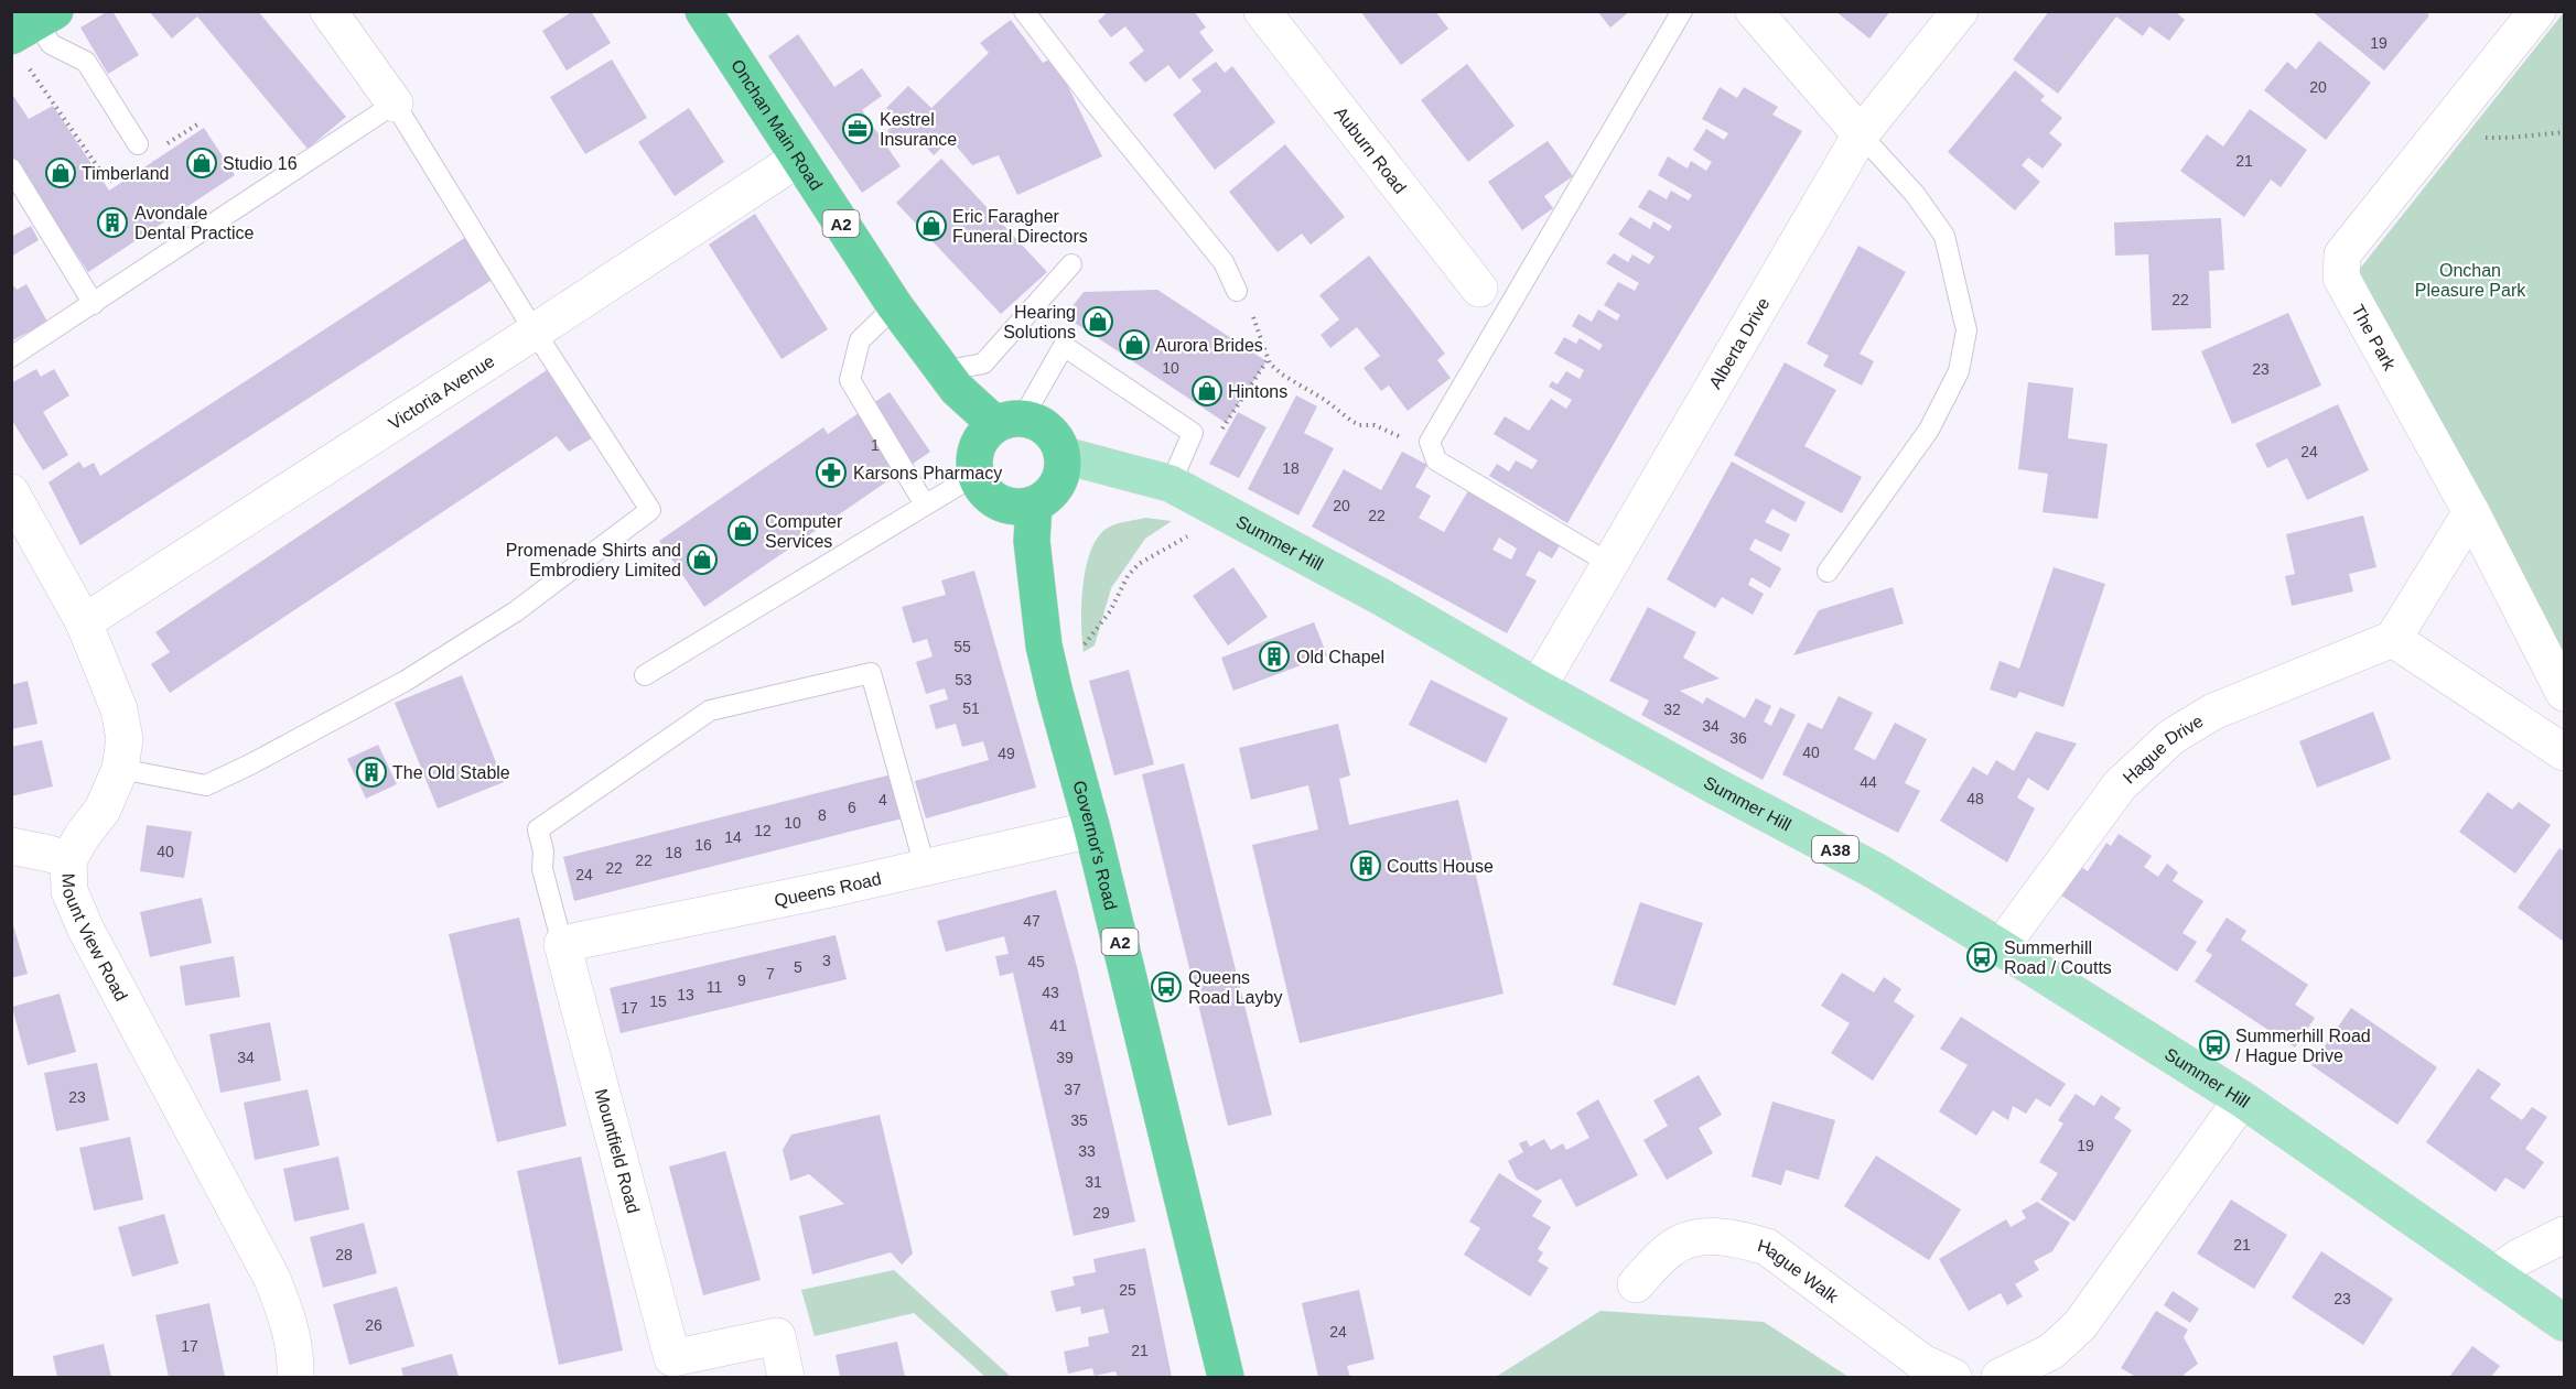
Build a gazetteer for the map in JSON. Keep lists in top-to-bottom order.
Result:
{
  "streets": {
    "highway": ["Onchan Main Road", "A2", "Governor's Road"],
    "main road": ["Summer Hill", "A38"],
    "street": [
      "Auburn Road",
      "The Park",
      "Alberta Drive",
      "Victoria Avenue",
      "Hague Drive",
      "Queens Road",
      "Mount View Road",
      "Mountfield Road",
      "Hague Walk"
    ]
  },
  "crossings": [
    ["Onchan Main Road", "Victoria Avenue"],
    ["Onchan Main Road", "Summer Hill"],
    ["Onchan Main Road", "Governor's Road"],
    ["Alberta Drive", "Summer Hill"],
    ["Victoria Avenue", "Mount View Road"],
    ["Summer Hill", "Hague Drive"],
    ["Summer Hill", "Governor's Road"],
    ["Governor's Road", "Queens Road"],
    ["Queens Road", "Mountfield Road"]
  ],
  "parks": ["Onchan Pleasure Park"],
  "places": {
    "office": ["Kestrel Insurance"],
    "shop": [
      "Studio 16",
      "Timberland",
      "Eric Faragher Funeral Directors",
      "Hearing Solutions",
      "Aurora Brides",
      "Hintons",
      "Computer Services",
      "Promenade Shirts and Embrodiery Limited"
    ],
    "building": [
      "Avondale Dental Practice",
      "Old Chapel",
      "The Old Stable",
      "Coutts House"
    ],
    "pharmacy": ["Karsons Pharmacy"],
    "bus stop": ["Summerhill Road / Coutts", "Queens Road Layby", "Summerhill Road / Hague Drive"]
  },
  "house_numbers": [
    "19",
    "20",
    "21",
    "22",
    "10",
    "23",
    "1",
    "24",
    "18",
    "20",
    "22",
    "55",
    "53",
    "51",
    "32",
    "34",
    "36",
    "40",
    "49",
    "44",
    "48",
    "4",
    "6",
    "8",
    "10",
    "12",
    "14",
    "16",
    "40",
    "18",
    "22",
    "22",
    "24",
    "47",
    "3",
    "45",
    "5",
    "7",
    "9",
    "11",
    "43",
    "13",
    "15",
    "17",
    "41",
    "34",
    "39",
    "37",
    "23",
    "35",
    "19",
    "33",
    "31",
    "29",
    "21",
    "28",
    "25",
    "23",
    "26",
    "24",
    "17",
    "21"
  ]
}
